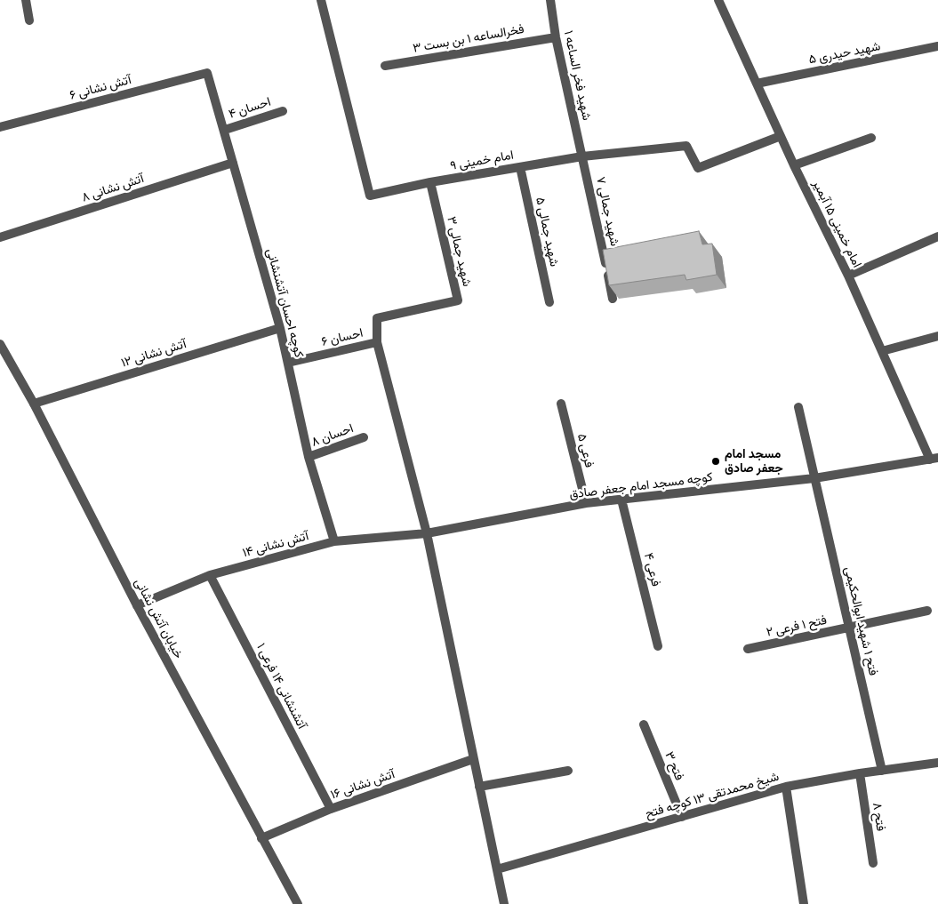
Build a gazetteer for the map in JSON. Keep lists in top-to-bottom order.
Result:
{
  "streets": {
    "street": [
      "فخرالساعه ۱ بن بست ۳",
      "شهید حیدری ۵",
      "شهید فخر الساعه ۱",
      "آتش نشانی ۶",
      "احسان ۴",
      "امام خمینی ۹",
      "آتش نشانی ۸",
      "شهید جمالی ۷",
      "امام خمینی ۱۵ آبمیر",
      "شهید جمالی ۵",
      "شهید جمالی ۳",
      "کوچه احسان آتشنشانی",
      "احسان ۶",
      "آتش نشانی ۱۲",
      "احسان ۸",
      "فرعی ۵",
      "کوچه مسجد امام جعفر صادق",
      "آتش نشانی ۱۴",
      "فرعی ۴",
      "خیابان آتش نشانی",
      "فتح ۱ شهید ابوالحکیمی",
      "فتح ۱ فرعی ۲",
      "آتشنشانی ۱۴ فرعی ۱",
      "فتح ۳",
      "آتش نشانی ۱۶",
      "شیخ محمدتقی ۱۳ کوچه فتح",
      "فتح ۸"
    ]
  },
  "crossings": [
    ["فخرالساعه ۱ بن بست ۳", "شهید فخر الساعه ۱"],
    ["شهید حیدری ۵", "امام خمینی ۱۵ آبمیر"],
    ["شهید فخر الساعه ۱", "امام خمینی ۹"],
    ["شهید فخر الساعه ۱", "شهید جمالی ۷"],
    ["آتش نشانی ۶", "کوچه احسان آتشنشانی"],
    ["احسان ۴", "کوچه احسان آتشنشانی"],
    ["امام خمینی ۹", "شهید جمالی ۷"],
    ["امام خمینی ۹", "امام خمینی ۱۵ آبمیر"],
    ["امام خمینی ۹", "شهید جمالی ۵"],
    ["امام خمینی ۹", "شهید جمالی ۳"],
    ["آتش نشانی ۸", "کوچه احسان آتشنشانی"],
    ["امام خمینی ۱۵ آبمیر", "کوچه مسجد امام جعفر صادق"],
    ["شهید جمالی ۳", "احسان ۶"],
    ["کوچه احسان آتشنشانی", "احسان ۶"],
    ["کوچه احسان آتشنشانی", "آتش نشانی ۱۲"],
    ["کوچه احسان آتشنشانی", "احسان ۸"],
    ["کوچه احسان آتشنشانی", "آتش نشانی ۱۴"],
    ["آتش نشانی ۱۲", "خیابان آتش نشانی"],
    ["فرعی ۵", "کوچه مسجد امام جعفر صادق"],
    ["کوچه مسجد امام جعفر صادق", "آتش نشانی ۱۴"],
    ["کوچه مسجد امام جعفر صادق", "فرعی ۴"],
    ["کوچه مسجد امام جعفر صادق", "فتح ۱ شهید ابوالحکیمی"],
    ["آتش نشانی ۱۴", "خیابان آتش نشانی"],
    ["آتش نشانی ۱۴", "آتشنشانی ۱۴ فرعی ۱"],
    ["خیابان آتش نشانی", "آتش نشانی ۱۶"],
    ["فتح ۱ شهید ابوالحکیمی", "فتح ۱ فرعی ۲"],
    ["فتح ۱ شهید ابوالحکیمی", "شیخ محمدتقی ۱۳ کوچه فتح"],
    ["آتشنشانی ۱۴ فرعی ۱", "آتش نشانی ۱۶"],
    ["فتح ۳", "شیخ محمدتقی ۱۳ کوچه فتح"],
    ["شیخ محمدتقی ۱۳ کوچه فتح", "فتح ۸"]
  ],
  "places": ["مسجد امام جعفر صادق"]
}
